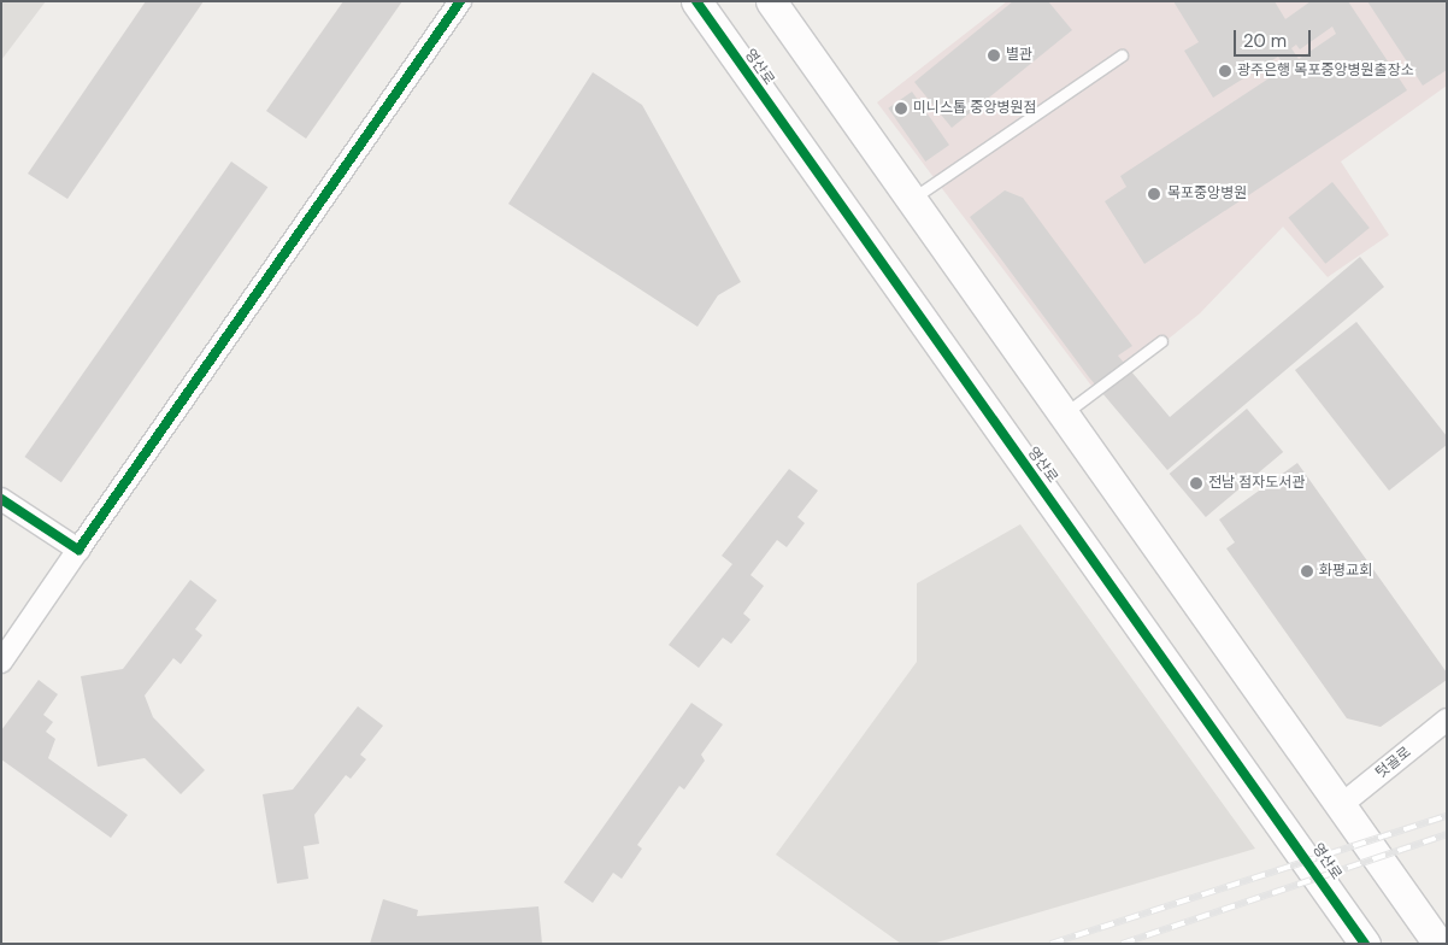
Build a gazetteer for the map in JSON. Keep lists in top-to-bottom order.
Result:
{
  "streets": {
    "street": ["영산로", "텃골로"]
  },
  "places": [
    "별관",
    "광주은행 목포중앙병원출장소",
    "미니스톱 중앙병원점",
    "목포중앙병원",
    "전남 점자도서관",
    "화평교회"
  ],
  "scale_bar": "20 m"
}
